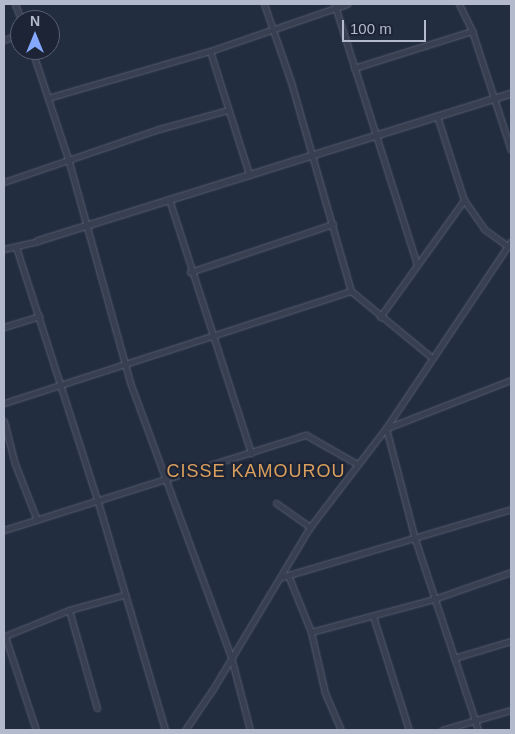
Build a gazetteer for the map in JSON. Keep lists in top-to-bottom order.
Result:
{
  "districts": ["CISSE KAMOUROU"],
  "scale_bar": "100 m",
  "north": "top"
}
